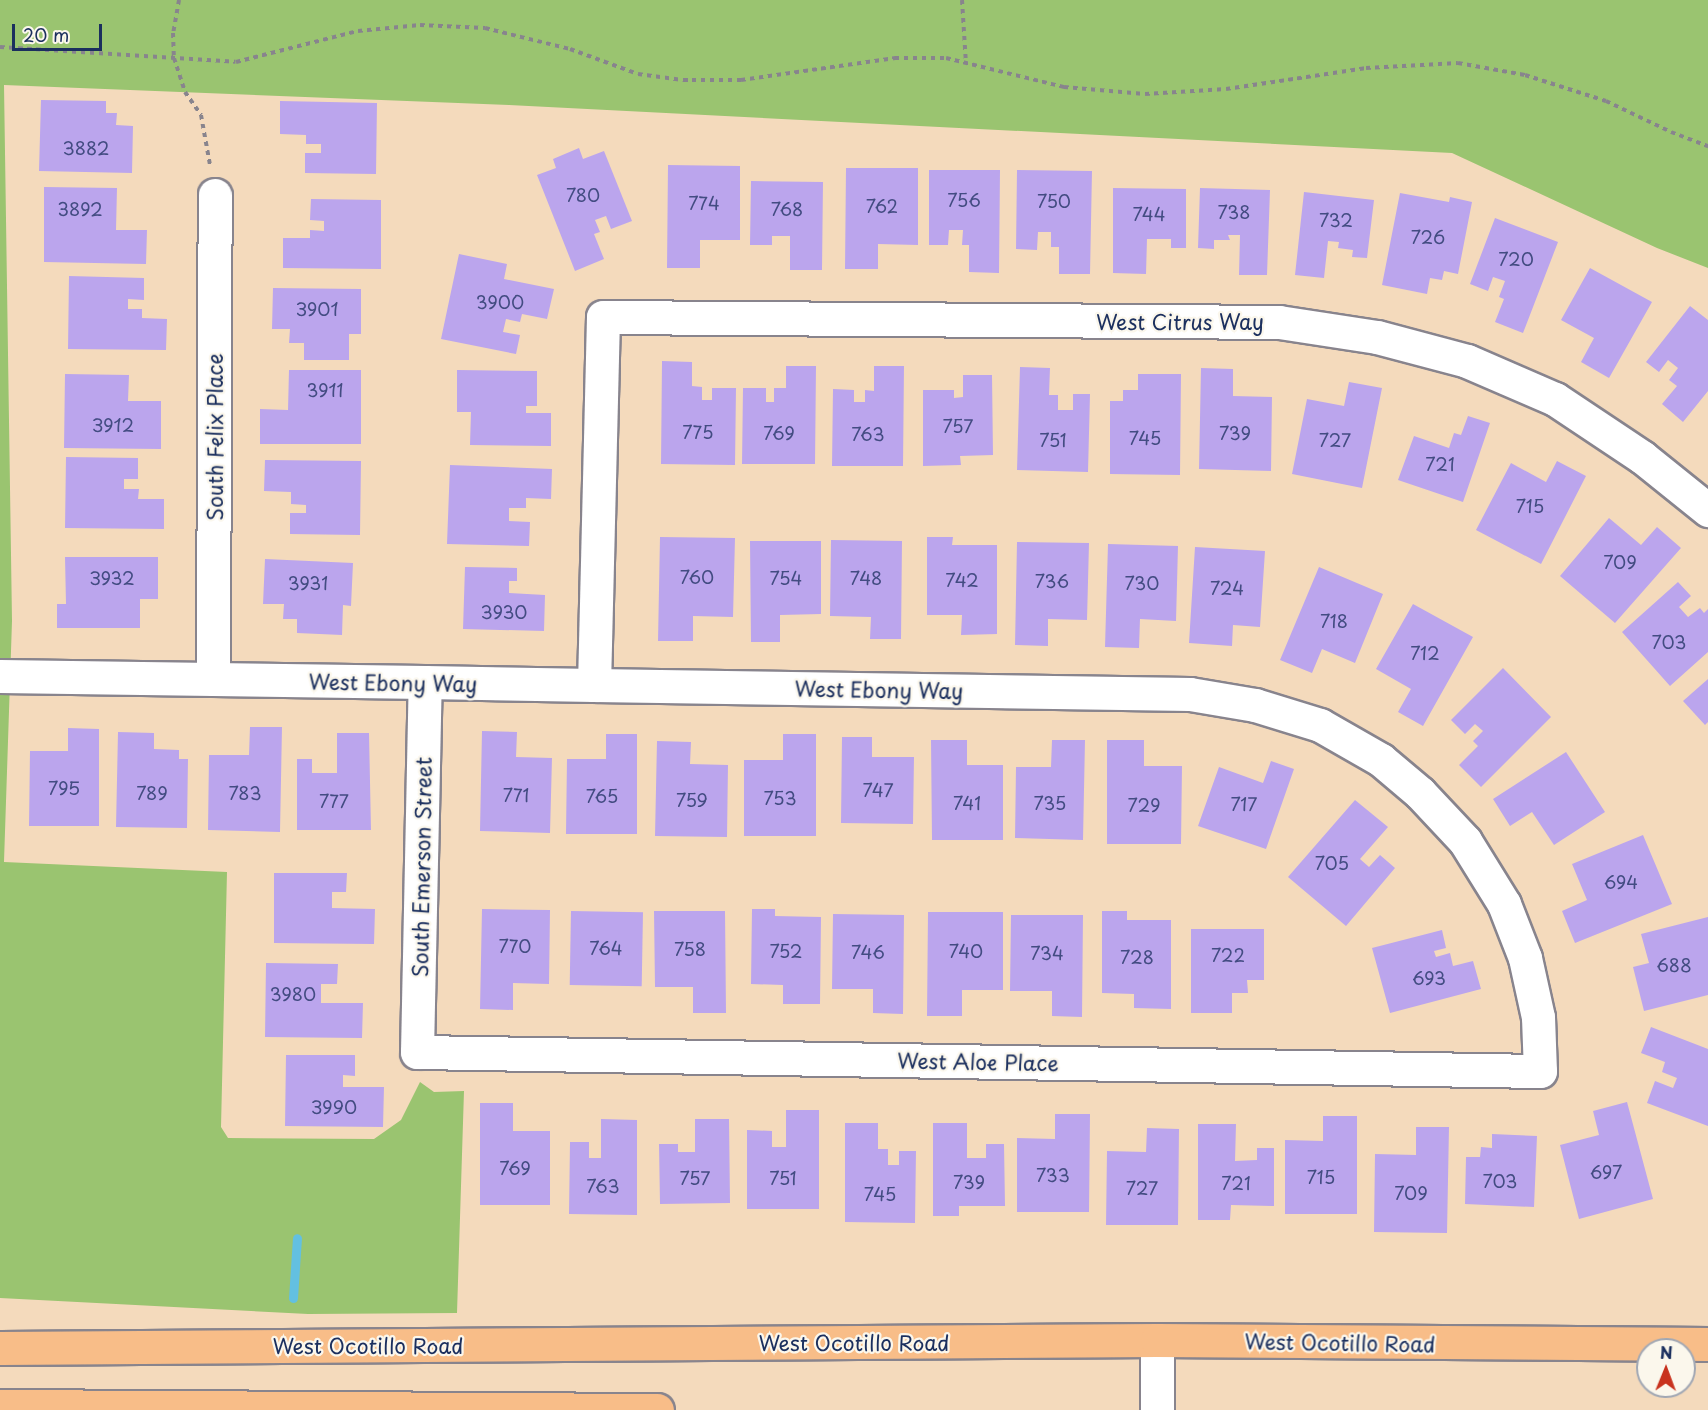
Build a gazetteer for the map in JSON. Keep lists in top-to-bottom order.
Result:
{
  "streets": {
    "main road": ["West Ocotillo Road"],
    "street": [
      "West Citrus Way",
      "South Felix Place",
      "West Ebony Way",
      "South Emerson Street",
      "West Aloe Place"
    ]
  },
  "crossings": [
    ["West Citrus Way", "West Ebony Way"],
    ["South Felix Place", "West Ebony Way"],
    ["West Ebony Way", "South Emerson Street"],
    ["West Ebony Way", "West Aloe Place"],
    ["South Emerson Street", "West Aloe Place"]
  ],
  "house_numbers": [
    "3882",
    "780",
    "756",
    "750",
    "774",
    "762",
    "3892",
    "768",
    "738",
    "744",
    "732",
    "726",
    "720",
    "3900",
    "3901",
    "3911",
    "3912",
    "757",
    "775",
    "769",
    "739",
    "763",
    "745",
    "751",
    "727",
    "721",
    "715",
    "709",
    "760",
    "3932",
    "754",
    "748",
    "742",
    "736",
    "3931",
    "730",
    "724",
    "3930",
    "718",
    "703",
    "712",
    "795",
    "747",
    "789",
    "783",
    "771",
    "765",
    "753",
    "759",
    "777",
    "741",
    "735",
    "717",
    "729",
    "705",
    "694",
    "770",
    "764",
    "758",
    "752",
    "740",
    "746",
    "734",
    "722",
    "728",
    "688",
    "693",
    "3980",
    "3990",
    "769",
    "697",
    "733",
    "715",
    "757",
    "751",
    "703",
    "739",
    "721",
    "763",
    "727",
    "709",
    "745"
  ],
  "scale_bar": "20 m",
  "north": "top"
}
